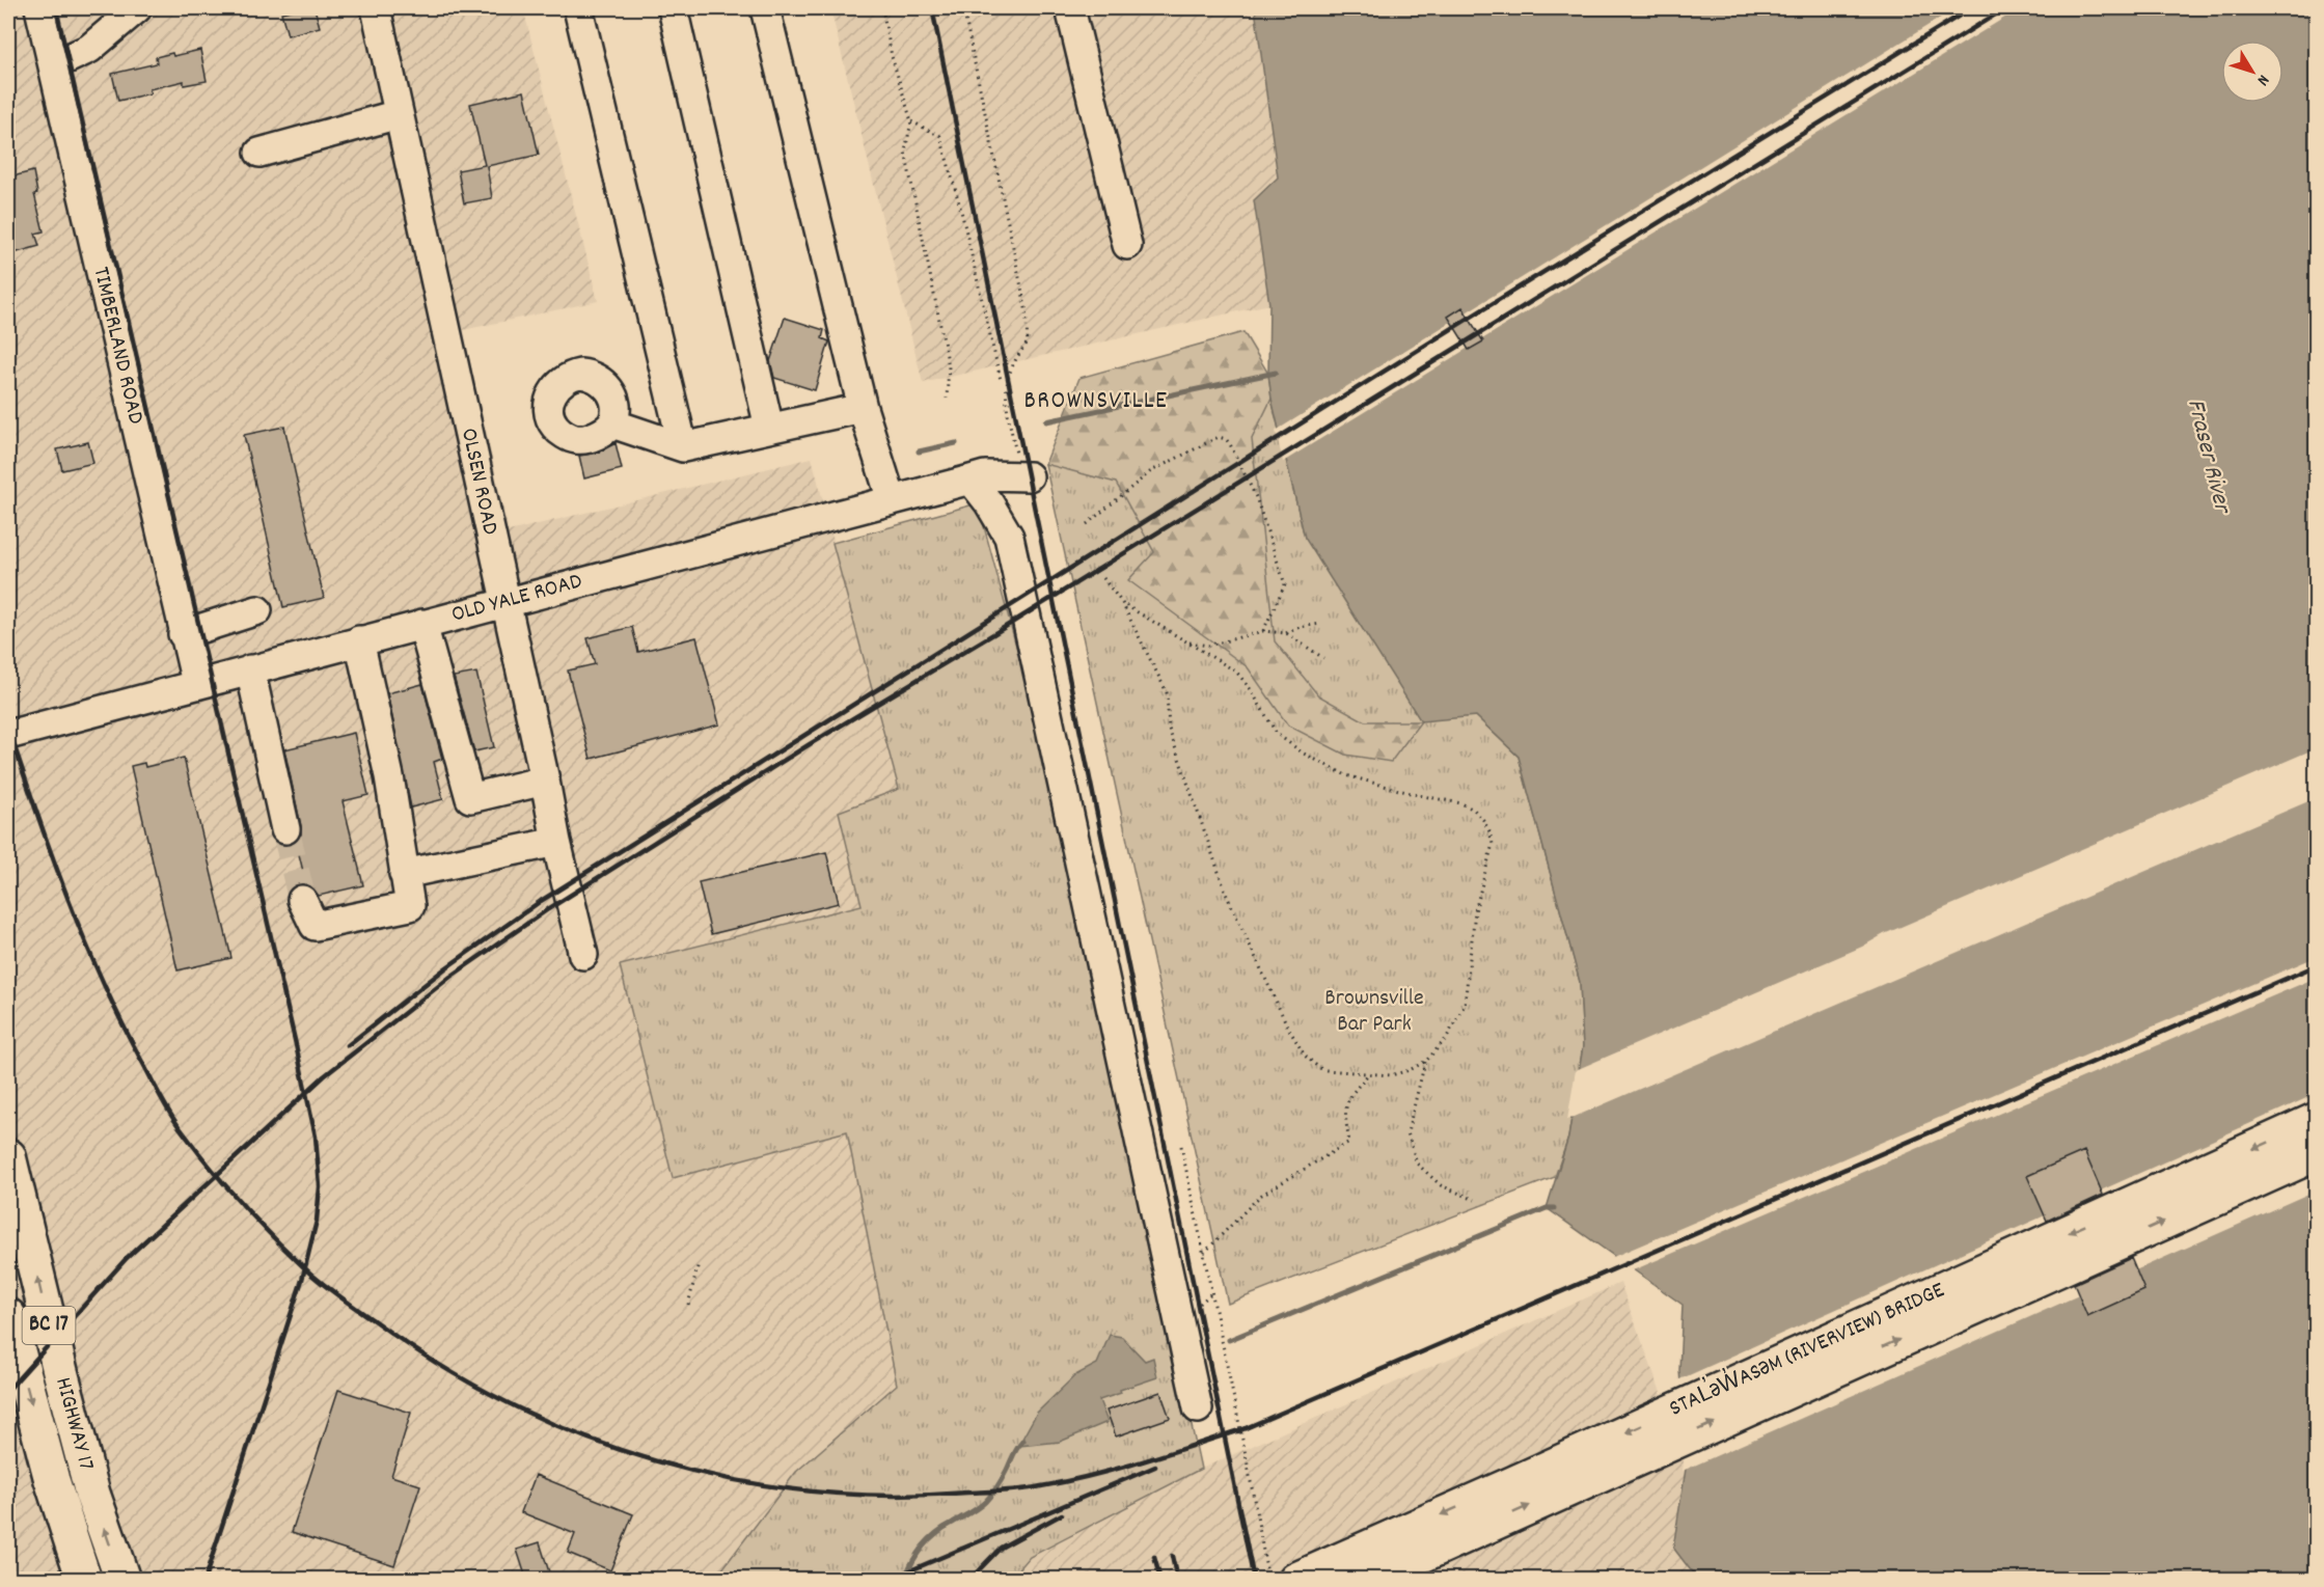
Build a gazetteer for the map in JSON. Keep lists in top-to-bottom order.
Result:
{
  "streets": {
    "main road": ["BC 17", "STAL̕ƏW̓ASƏM (RIVERVIEW) BRIDGE", "HIGHWAY 17"],
    "street": ["TIMBERLAND ROAD", "OLSEN ROAD", "OLD YALE ROAD"]
  },
  "crossings": [
    ["TIMBERLAND ROAD", "OLD YALE ROAD"],
    ["OLSEN ROAD", "OLD YALE ROAD"]
  ],
  "districts": ["BROWNSVILLE"],
  "water": ["Fraser River"],
  "parks": ["Brownsville Bar Park"],
  "north": "bottom right"
}
